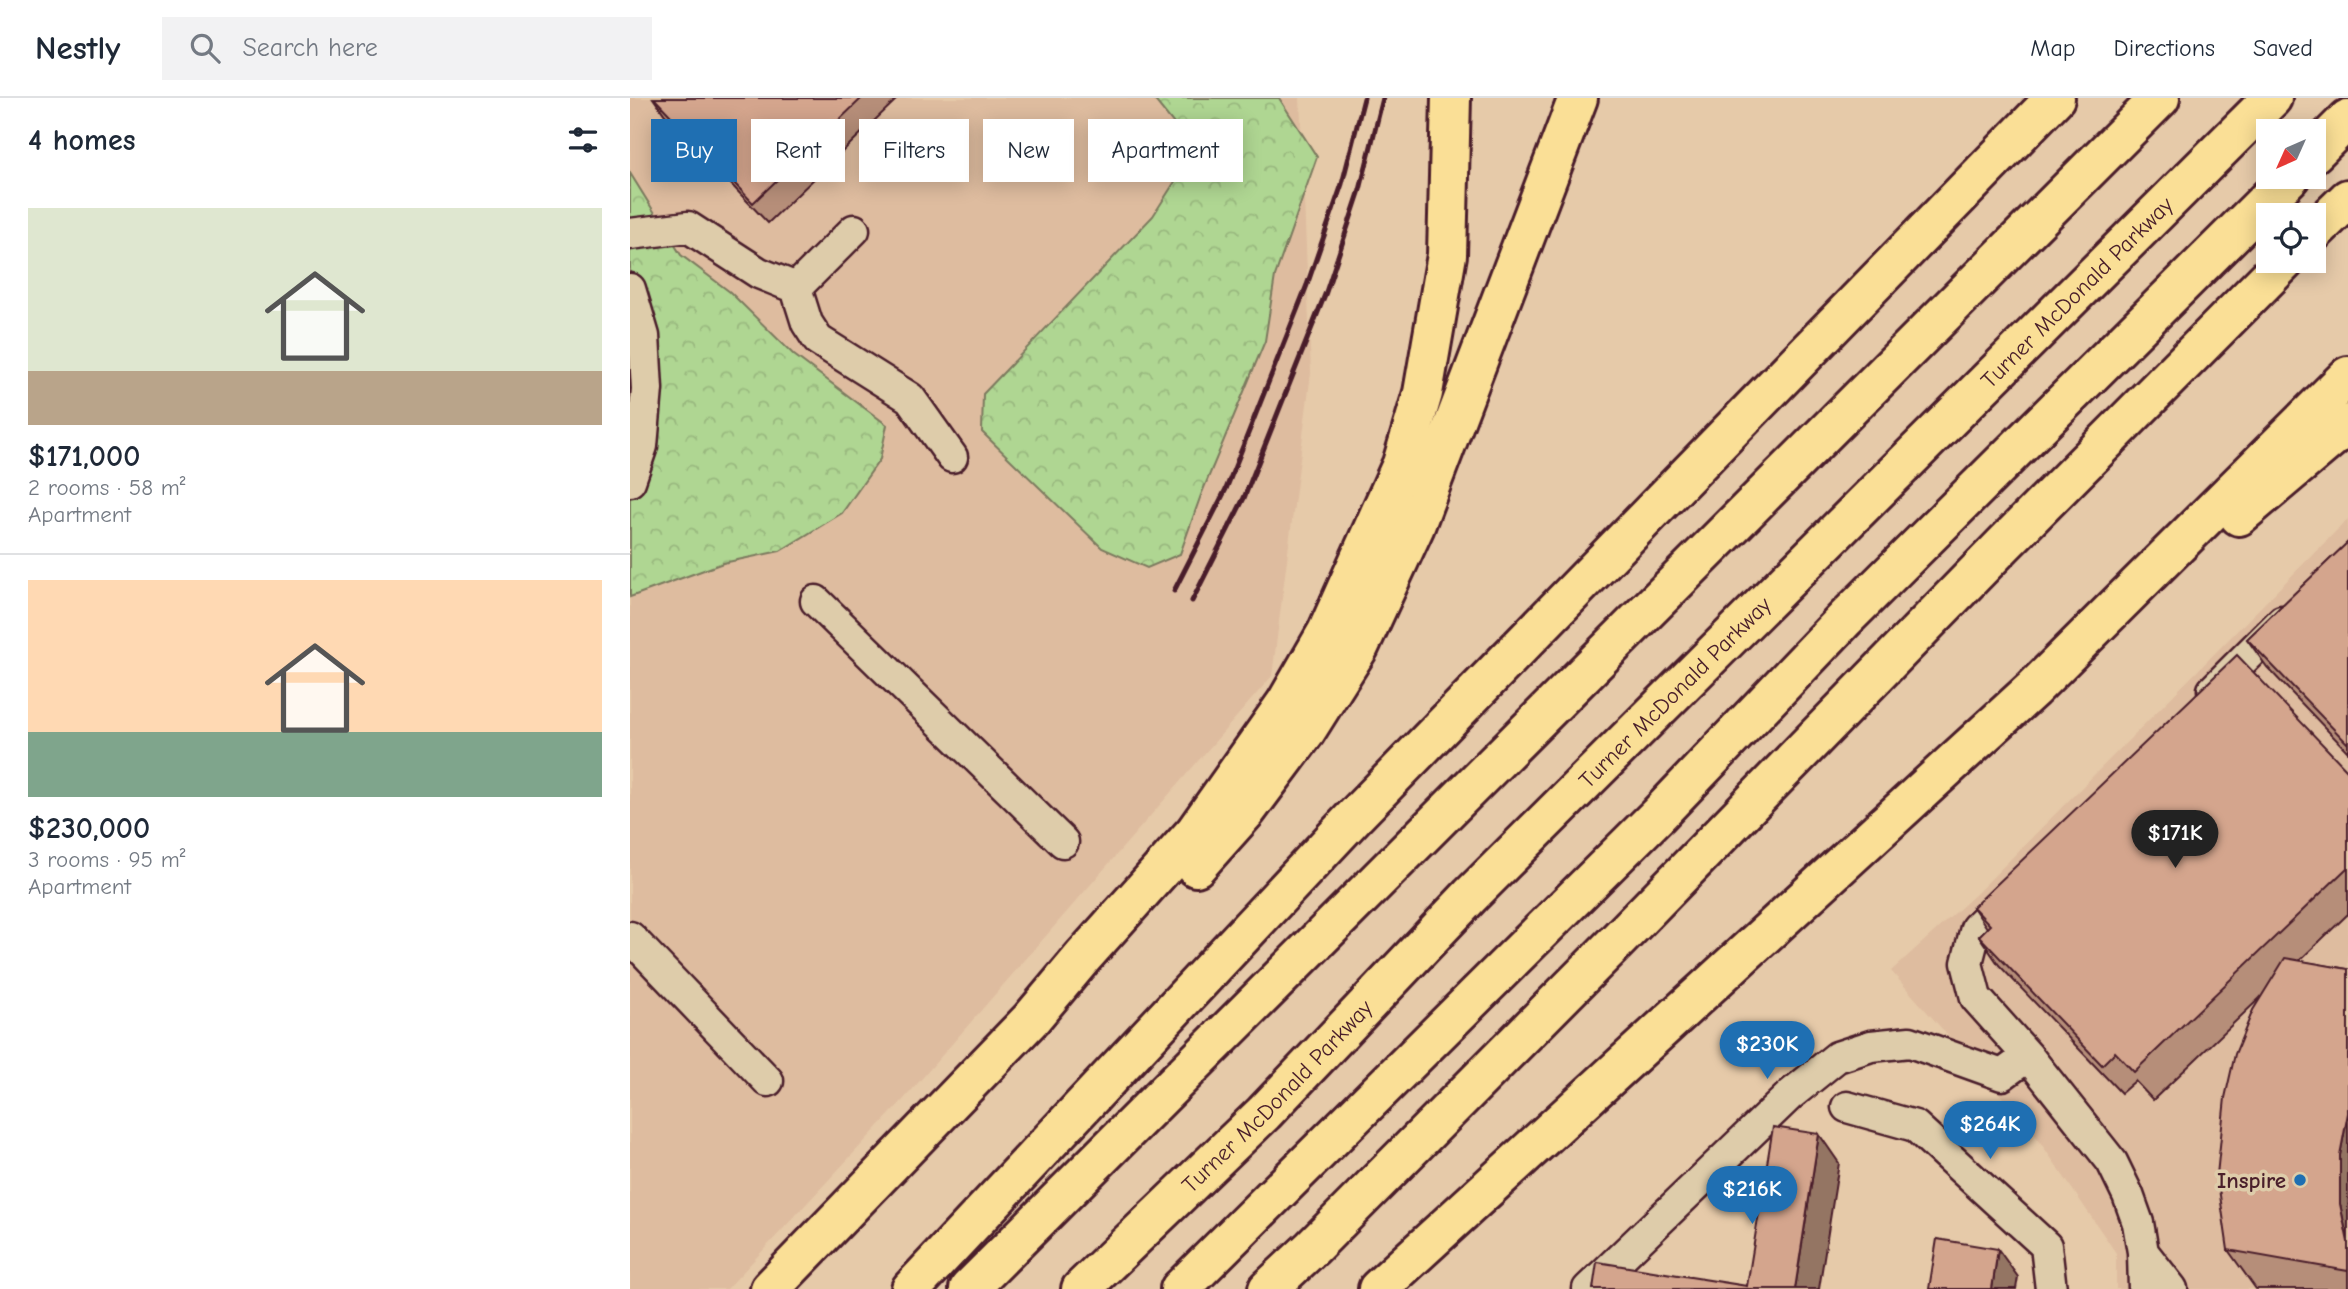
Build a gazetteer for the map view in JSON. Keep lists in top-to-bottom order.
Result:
{
  "streets": {
    "highway": ["Turner McDonald Parkway"]
  },
  "places": ["Inspire"],
  "north": "bottom left",
  "page": {
    "header": "Nestly",
    "search": "Search here",
    "nav": ["Map", "Directions", "Saved"],
    "heading": "4 homes",
    "chip": [
      "Buy",
      "Rent",
      "Filters",
      "New",
      "Apartment"
    ],
    "list": [
      {
        "name": "$171,000",
        "note": "2 rooms · 58 m² · Apartment"
      },
      {
        "name": "$230,000",
        "note": "3 rooms · 95 m² · Apartment"
      }
    ],
    "price": [
      "$171K",
      "$230K",
      "$264K",
      "$216K"
    ]
  }
}
